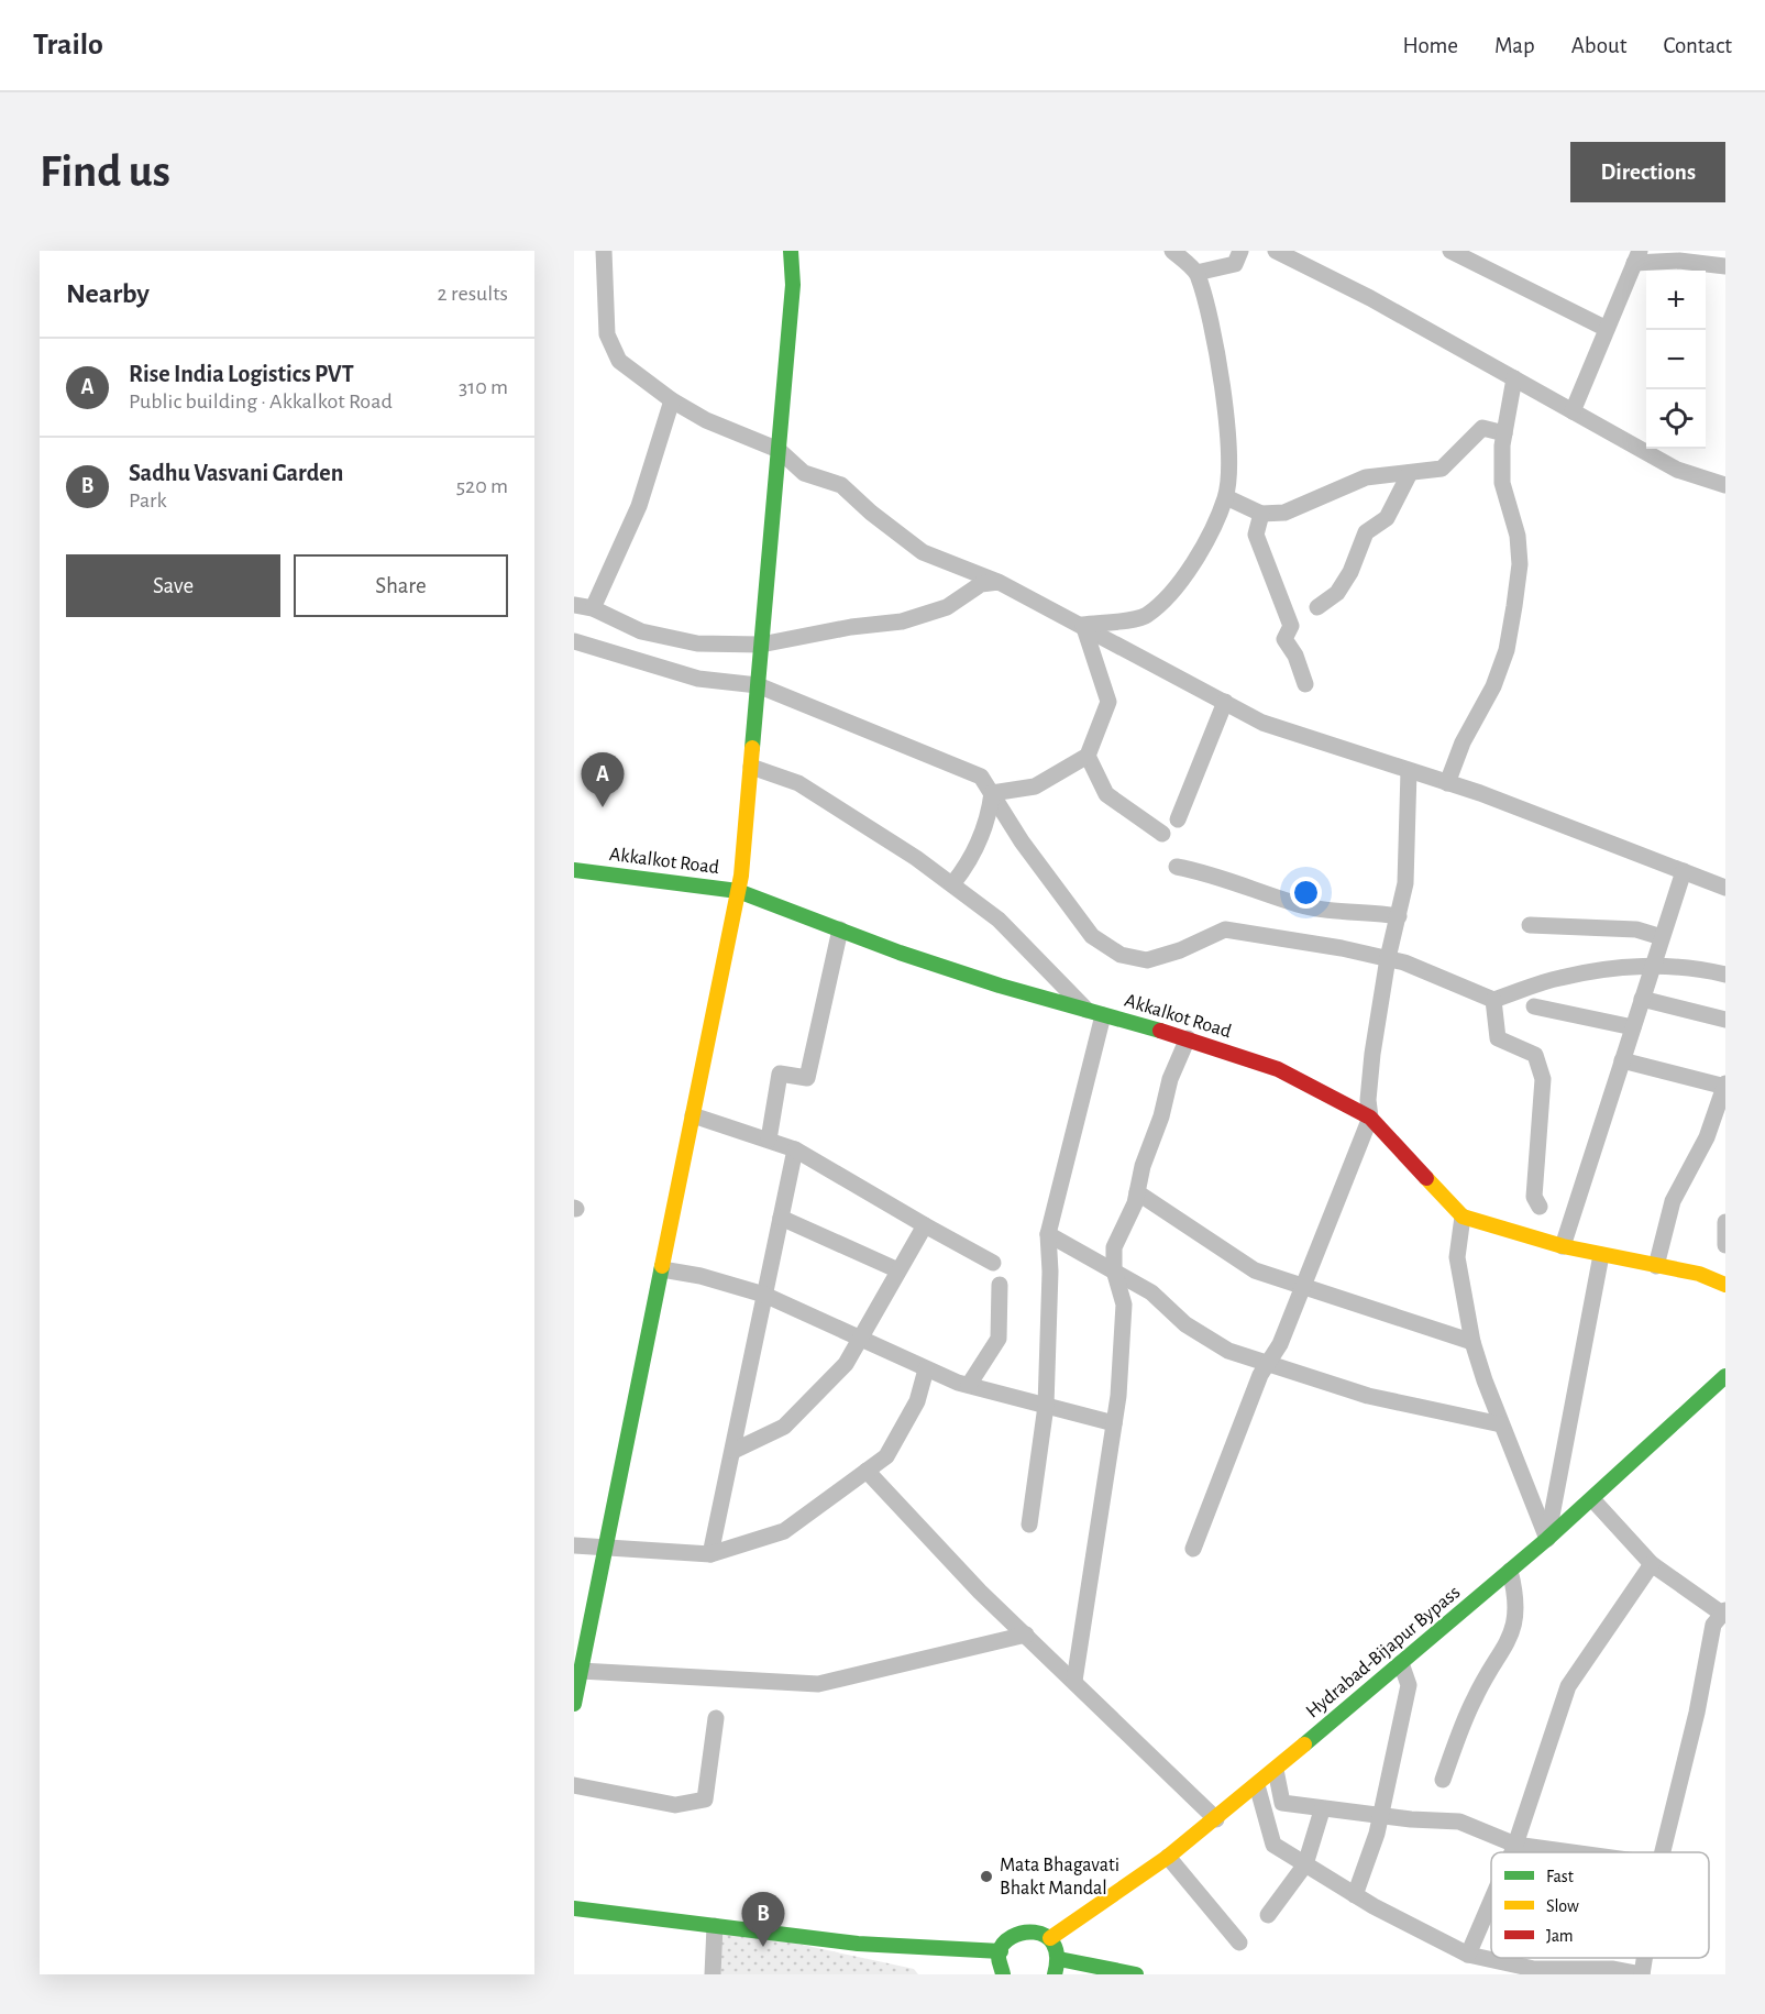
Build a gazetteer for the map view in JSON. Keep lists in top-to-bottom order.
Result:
{
  "streets": {
    "street": ["Akkalkot Road", "Hydrabad-Bijapur Bypass"]
  },
  "places": ["Mata Bhagavati Bhakt Mandal"],
  "legend": ["Fast", "Slow", "Jam"],
  "page": {
    "header": "Trailo",
    "nav": [
      "Home",
      "Map",
      "About",
      "Contact"
    ],
    "buttons": [
      "Directions",
      ["Save", "Share"]
    ],
    "title": "Find us",
    "heading": ["Nearby", "2 results"],
    "map_buttons": ["+", "−"],
    "list": [
      {
        "mark": "A",
        "name": "Rise India Logistics PVT",
        "note": "Public building · Akkalkot Road",
        "value": "310 m"
      },
      {
        "mark": "B",
        "name": "Sadhu Vasvani Garden",
        "note": "Park",
        "value": "520 m"
      }
    ],
    "pins": ["A", "B"]
  }
}
